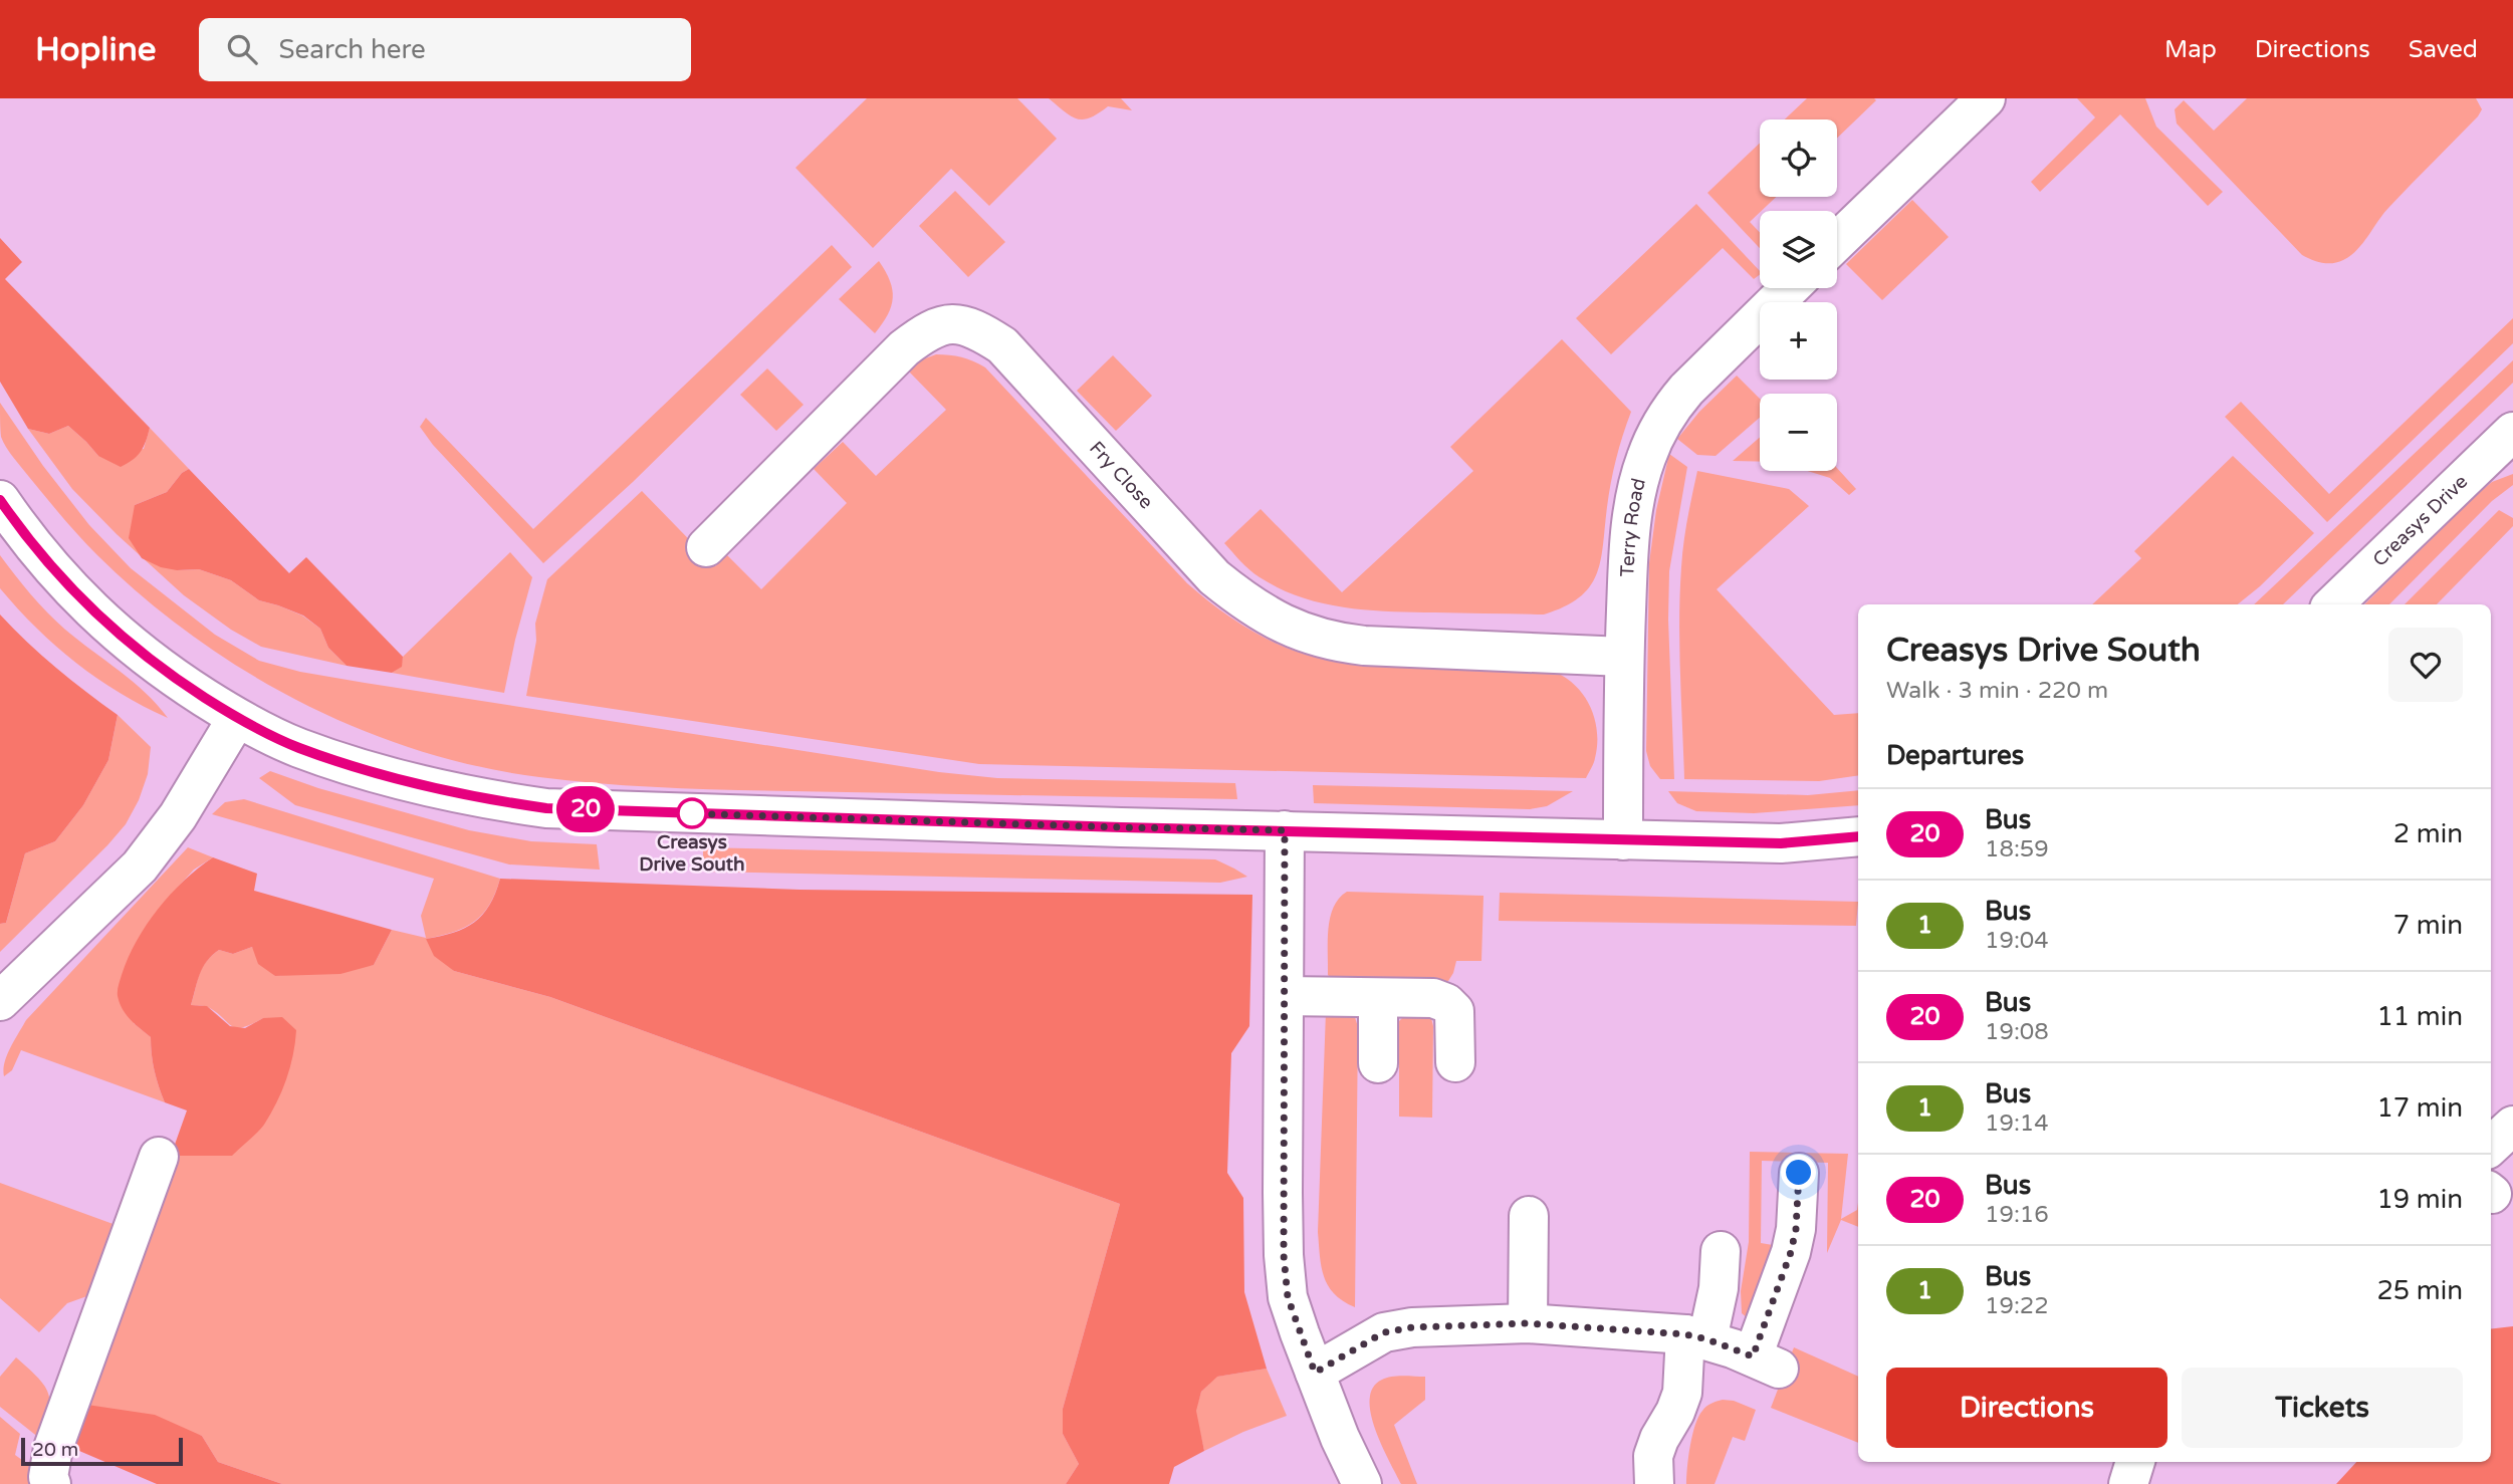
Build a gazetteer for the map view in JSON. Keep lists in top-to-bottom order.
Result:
{
  "streets": {
    "street": ["Fry Close", "Creasys Drive", "Terry Road"]
  },
  "crossings": [
    ["Fry Close", "Terry Road"]
  ],
  "places": ["Creasys Drive South"],
  "lines": ["bus line 20"],
  "scale_bar": "20 m",
  "page": {
    "header": "Hopline",
    "search": "Search here",
    "nav": ["Map", "Directions", "Saved"],
    "on_map": "20",
    "map_buttons": ["+", "−"],
    "heading": [
      ["Creasys Drive South", "Walk · 3 min · 220 m"],
      "Departures"
    ],
    "list": [
      {
        "mark": "20",
        "name": "Bus",
        "note": "18:59",
        "value": "2 min"
      },
      {
        "mark": "1",
        "name": "Bus",
        "note": "19:04",
        "value": "7 min"
      },
      {
        "mark": "20",
        "name": "Bus",
        "note": "19:08",
        "value": "11 min"
      },
      {
        "mark": "1",
        "name": "Bus",
        "note": "19:14",
        "value": "17 min"
      },
      {
        "mark": "20",
        "name": "Bus",
        "note": "19:16",
        "value": "19 min"
      },
      {
        "mark": "1",
        "name": "Bus",
        "note": "19:22",
        "value": "25 min"
      }
    ],
    "buttons": ["Directions", "Tickets"],
    "scale": "20 m"
  }
}
